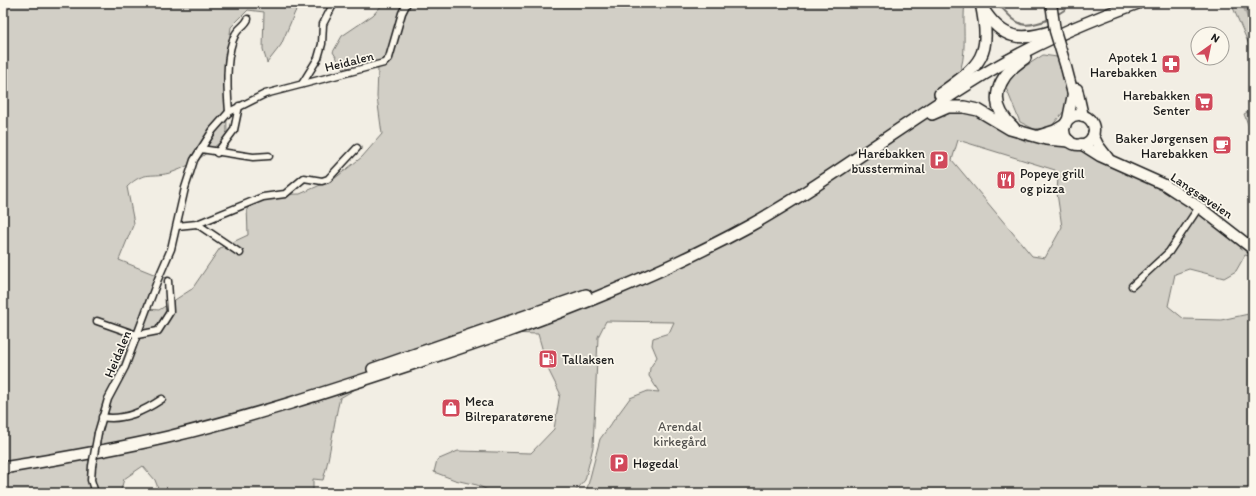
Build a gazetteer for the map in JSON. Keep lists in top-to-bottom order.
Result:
{
  "streets": {
    "main road": ["Langsæveien"],
    "street": ["Heidalen"]
  },
  "parks": ["Arendal kirkegård"],
  "places": {
    "pharmacy": ["Apotek 1 Harebakken"],
    "supermarket": ["Harebakken Senter"],
    "cafe": ["Baker Jørgensen Harebakken"],
    "parking": ["Harebakken bussterminal", "Høgedal"],
    "restaurant": ["Popeye grill og pizza"],
    "fuel station": ["Tallaksen"],
    "shop": ["Meca Bilreparatørene"]
  },
  "north": "top right"
}
